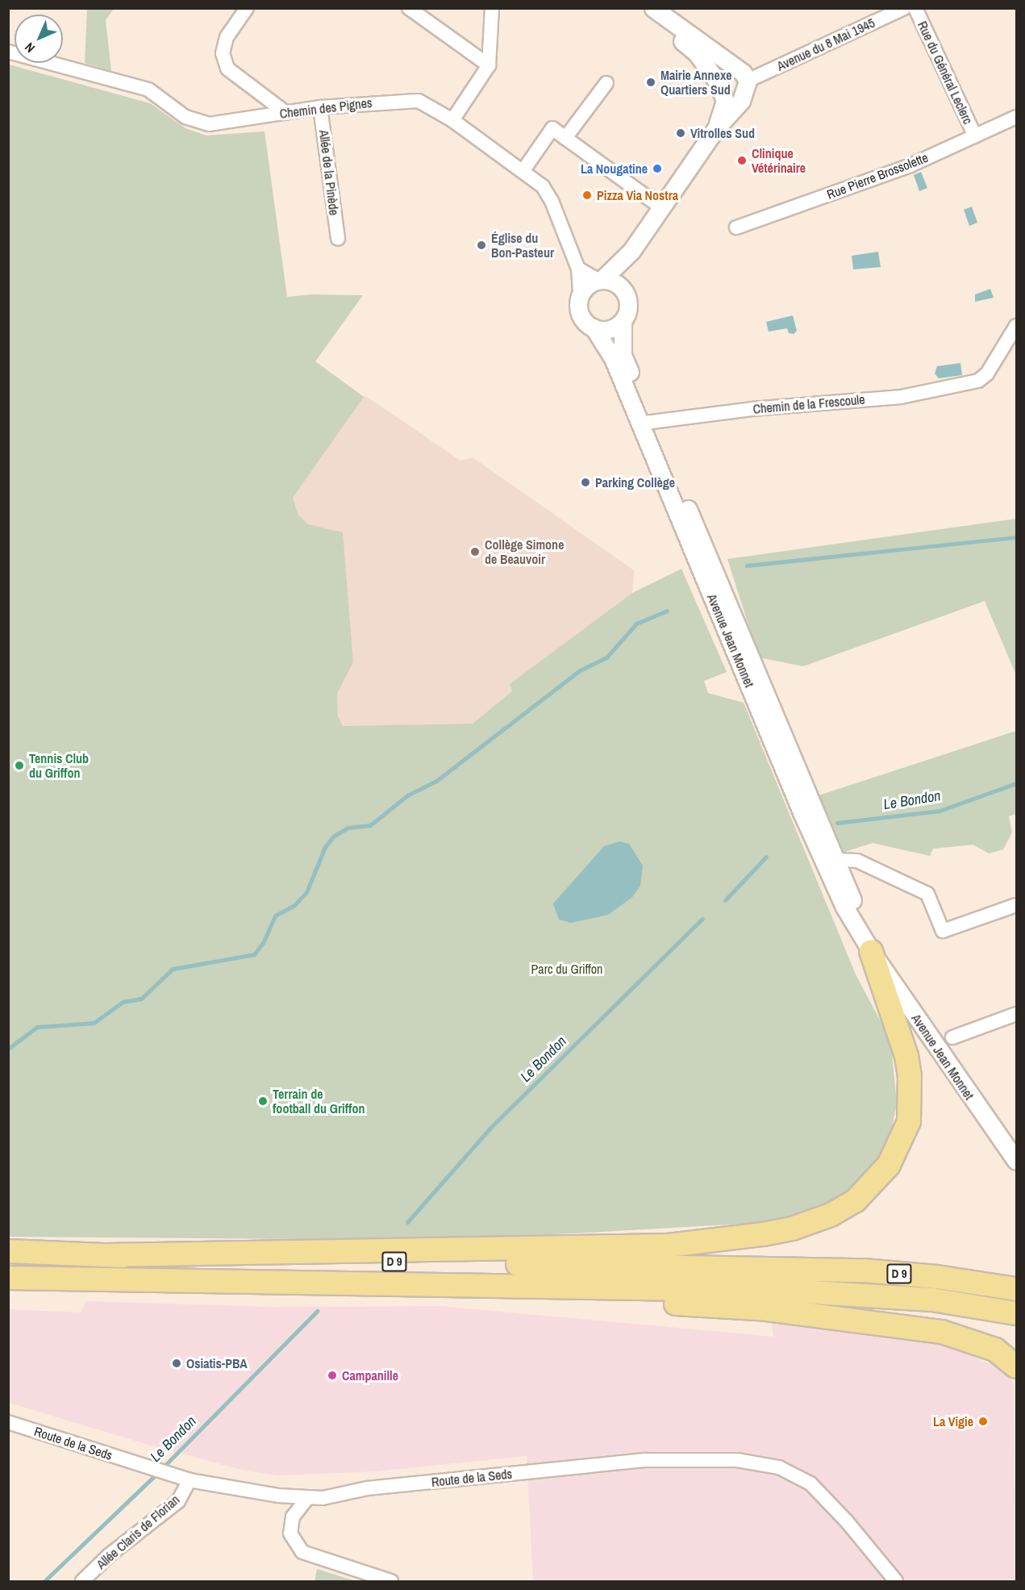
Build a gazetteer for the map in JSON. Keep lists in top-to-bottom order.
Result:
{
  "streets": {
    "highway": ["D 9"],
    "street": [
      "Avenue du 8 Mai 1945",
      "Rue du Général Leclerc",
      "Chemin des Pignes",
      "Allée de la Pinède",
      "Rue Pierre Brossolette",
      "Chemin de la Frescoule",
      "Avenue Jean Monnet",
      "Route de la Seds",
      "Allée Claris de Florian"
    ]
  },
  "crossings": [
    ["Rue du Général Leclerc", "Rue Pierre Brossolette"],
    ["Chemin des Pignes", "Allée de la Pinède"],
    ["Chemin des Pignes", "Avenue Jean Monnet"],
    ["Chemin de la Frescoule", "Avenue Jean Monnet"],
    ["Route de la Seds", "Allée Claris de Florian"]
  ],
  "water": ["Le Bondon"],
  "parks": ["Parc du Griffon"],
  "places": [
    "Mairie Annexe Quartiers Sud",
    "Vitrolles Sud",
    "Clinique Vétérinaire",
    "La Nougatine",
    "Pizza Via Nostra",
    "Église du Bon-Pasteur",
    "Parking Collège",
    "Collège Simone de Beauvoir",
    "Tennis Club du Griffon",
    "Terrain de football du Griffon",
    "Osiatis-PBA",
    "Campanille",
    "La Vigie"
  ],
  "north": "bottom left"
}
